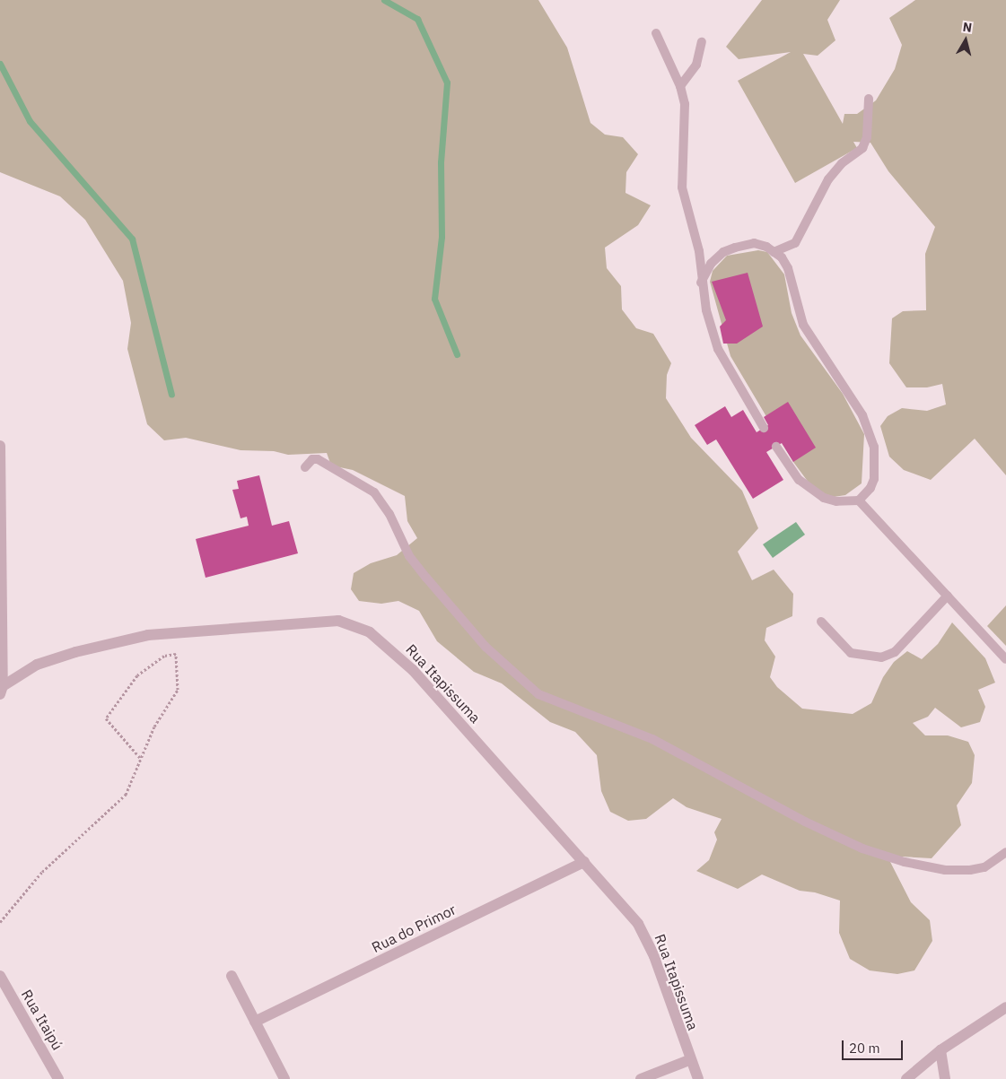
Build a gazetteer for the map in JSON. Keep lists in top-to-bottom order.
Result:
{
  "streets": {
    "street": ["Rua Itapissuma", "Rua do Primor", "Rua Itaipú"]
  },
  "crossings": [
    ["Rua Itapissuma", "Rua do Primor"]
  ],
  "scale_bar": "20 m",
  "north": "top"
}
